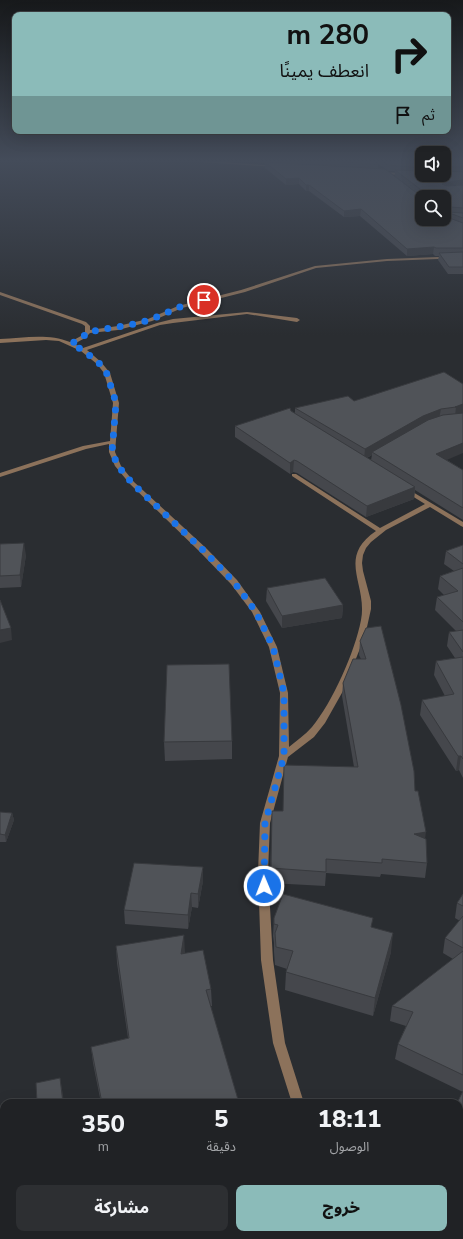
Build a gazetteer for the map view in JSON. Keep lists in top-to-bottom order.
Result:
{
  "page": {
    "turn": ["280 m", "انعطف يمينًا"],
    "then": "ثم",
    "eta": [
      "18:11",
      "الوصول",
      "5",
      "دقيقة",
      "350",
      "m"
    ],
    "buttons": ["خروج", "مشاركة"]
  }
}
